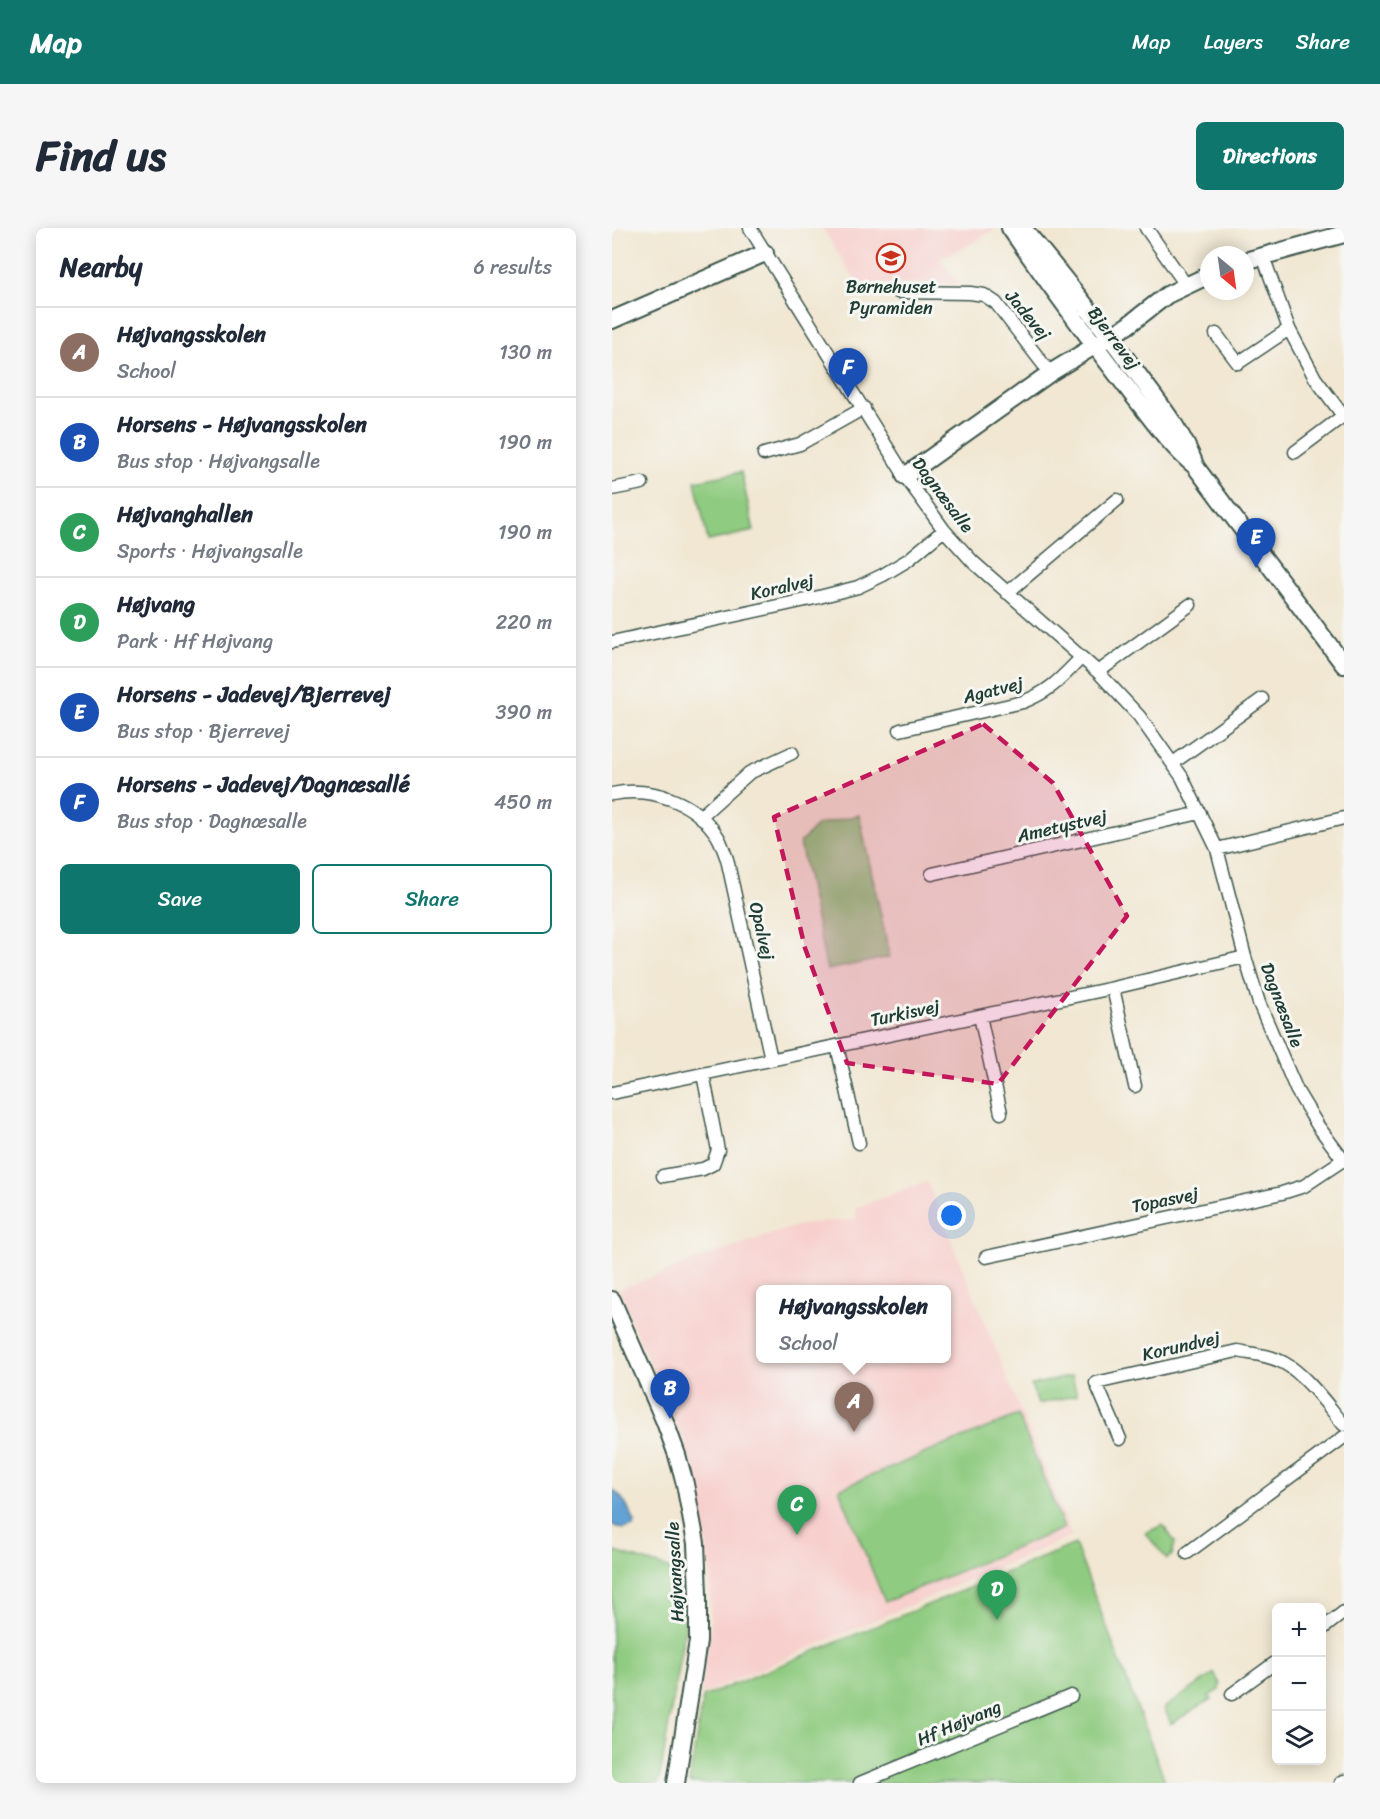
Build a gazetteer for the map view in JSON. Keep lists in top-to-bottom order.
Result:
{
  "streets": {
    "street": [
      "Jadevej",
      "Bjerrevej",
      "Dagnæsalle",
      "Koralvej",
      "Agatvej",
      "Ametystvej",
      "Opalvej",
      "Turkisvej",
      "Topasvej",
      "Korundvej",
      "Højvangsalle",
      "Hf Højvang"
    ]
  },
  "crossings": [
    ["Dagnæsalle", "Koralvej"],
    ["Dagnæsalle", "Agatvej"],
    ["Dagnæsalle", "Ametystvej"],
    ["Dagnæsalle", "Turkisvej"],
    ["Dagnæsalle", "Topasvej"],
    ["Opalvej", "Turkisvej"]
  ],
  "places": {
    "school or university": ["Børnehuset Pyramiden"]
  },
  "north": "bottom right",
  "page": {
    "header": "Map",
    "nav": ["Map", "Layers", "Share"],
    "title": "Find us",
    "buttons": [
      "Directions",
      ["Save", "Share"]
    ],
    "heading": ["Nearby", "6 results"],
    "list": [
      {
        "mark": "A",
        "name": "Højvangsskolen",
        "note": "School",
        "value": "130 m"
      },
      {
        "mark": "B",
        "name": "Horsens - Højvangsskolen",
        "note": "Bus stop · Højvangsalle",
        "value": "190 m"
      },
      {
        "mark": "C",
        "name": "Højvanghallen",
        "note": "Sports · Højvangsalle",
        "value": "190 m"
      },
      {
        "mark": "D",
        "name": "Højvang",
        "note": "Park · Hf Højvang",
        "value": "220 m"
      },
      {
        "mark": "E",
        "name": "Horsens - Jadevej/Bjerrevej",
        "note": "Bus stop · Bjerrevej",
        "value": "390 m"
      },
      {
        "mark": "F",
        "name": "Horsens - Jadevej/Dagnæsallé",
        "note": "Bus stop · Dagnæsalle",
        "value": "450 m"
      }
    ],
    "pins": [
      "F",
      "E",
      "B",
      "A",
      "C",
      "D"
    ],
    "popup": ["Højvangsskolen", "School"],
    "map_buttons": ["+", "−"]
  }
}
